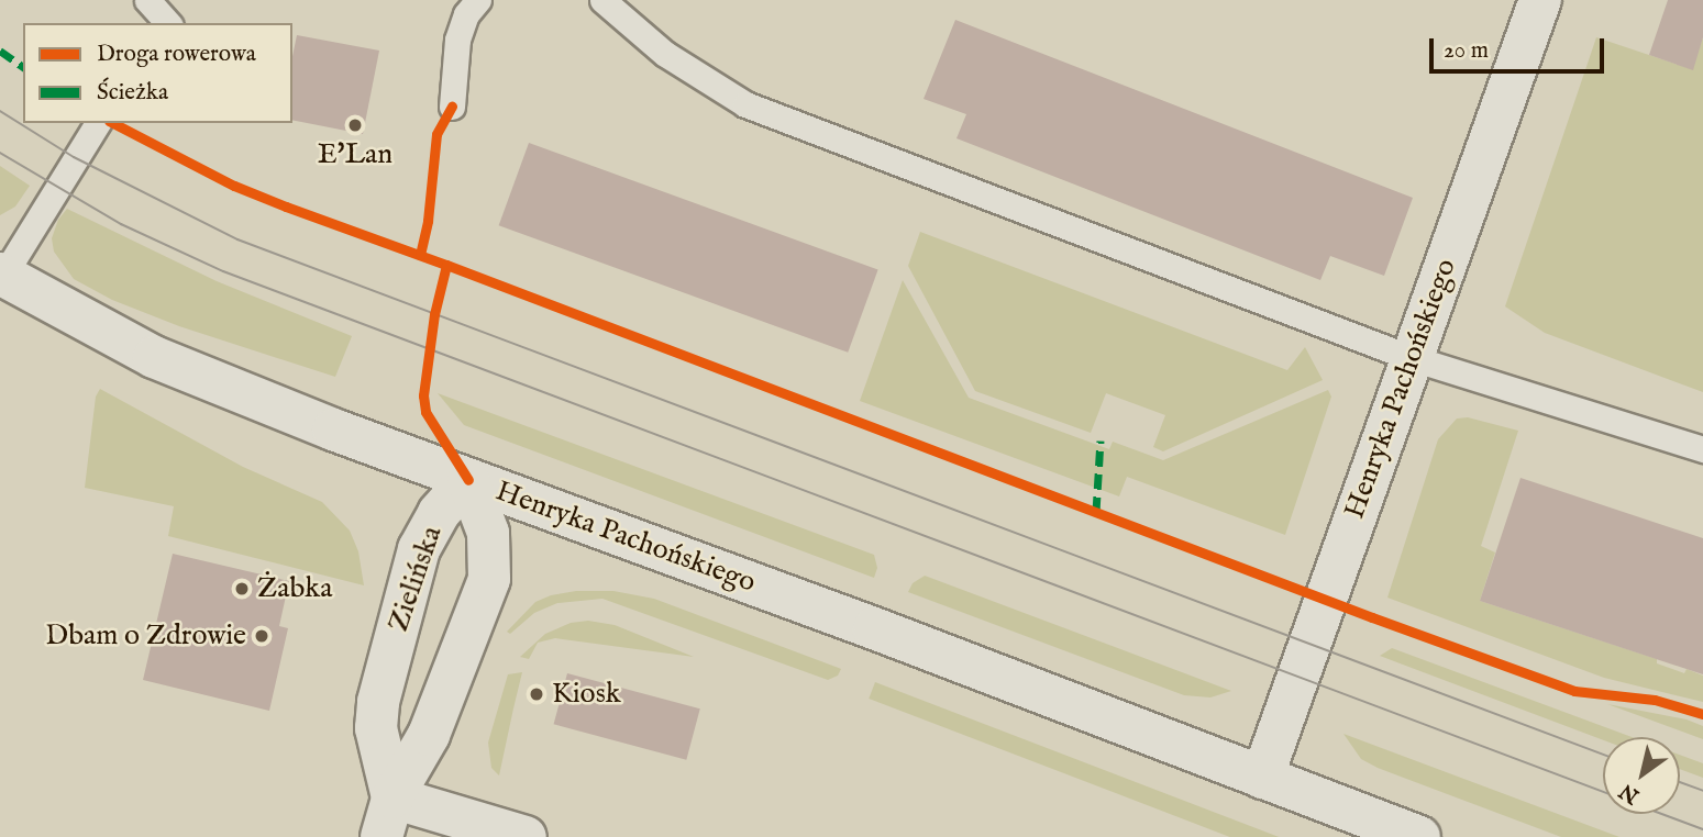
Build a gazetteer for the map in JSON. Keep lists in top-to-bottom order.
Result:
{
  "streets": {
    "street": ["Henryka Pachońskiego", "Zielińska"]
  },
  "crossings": [
    ["Henryka Pachońskiego", "Zielińska"]
  ],
  "places": [
    "E'Lan",
    "Żabka",
    "Dbam o Zdrowie",
    "Kiosk"
  ],
  "legend": ["Droga rowerowa", "Ścieżka"],
  "scale_bar": "20 m",
  "north": "bottom left"
}
